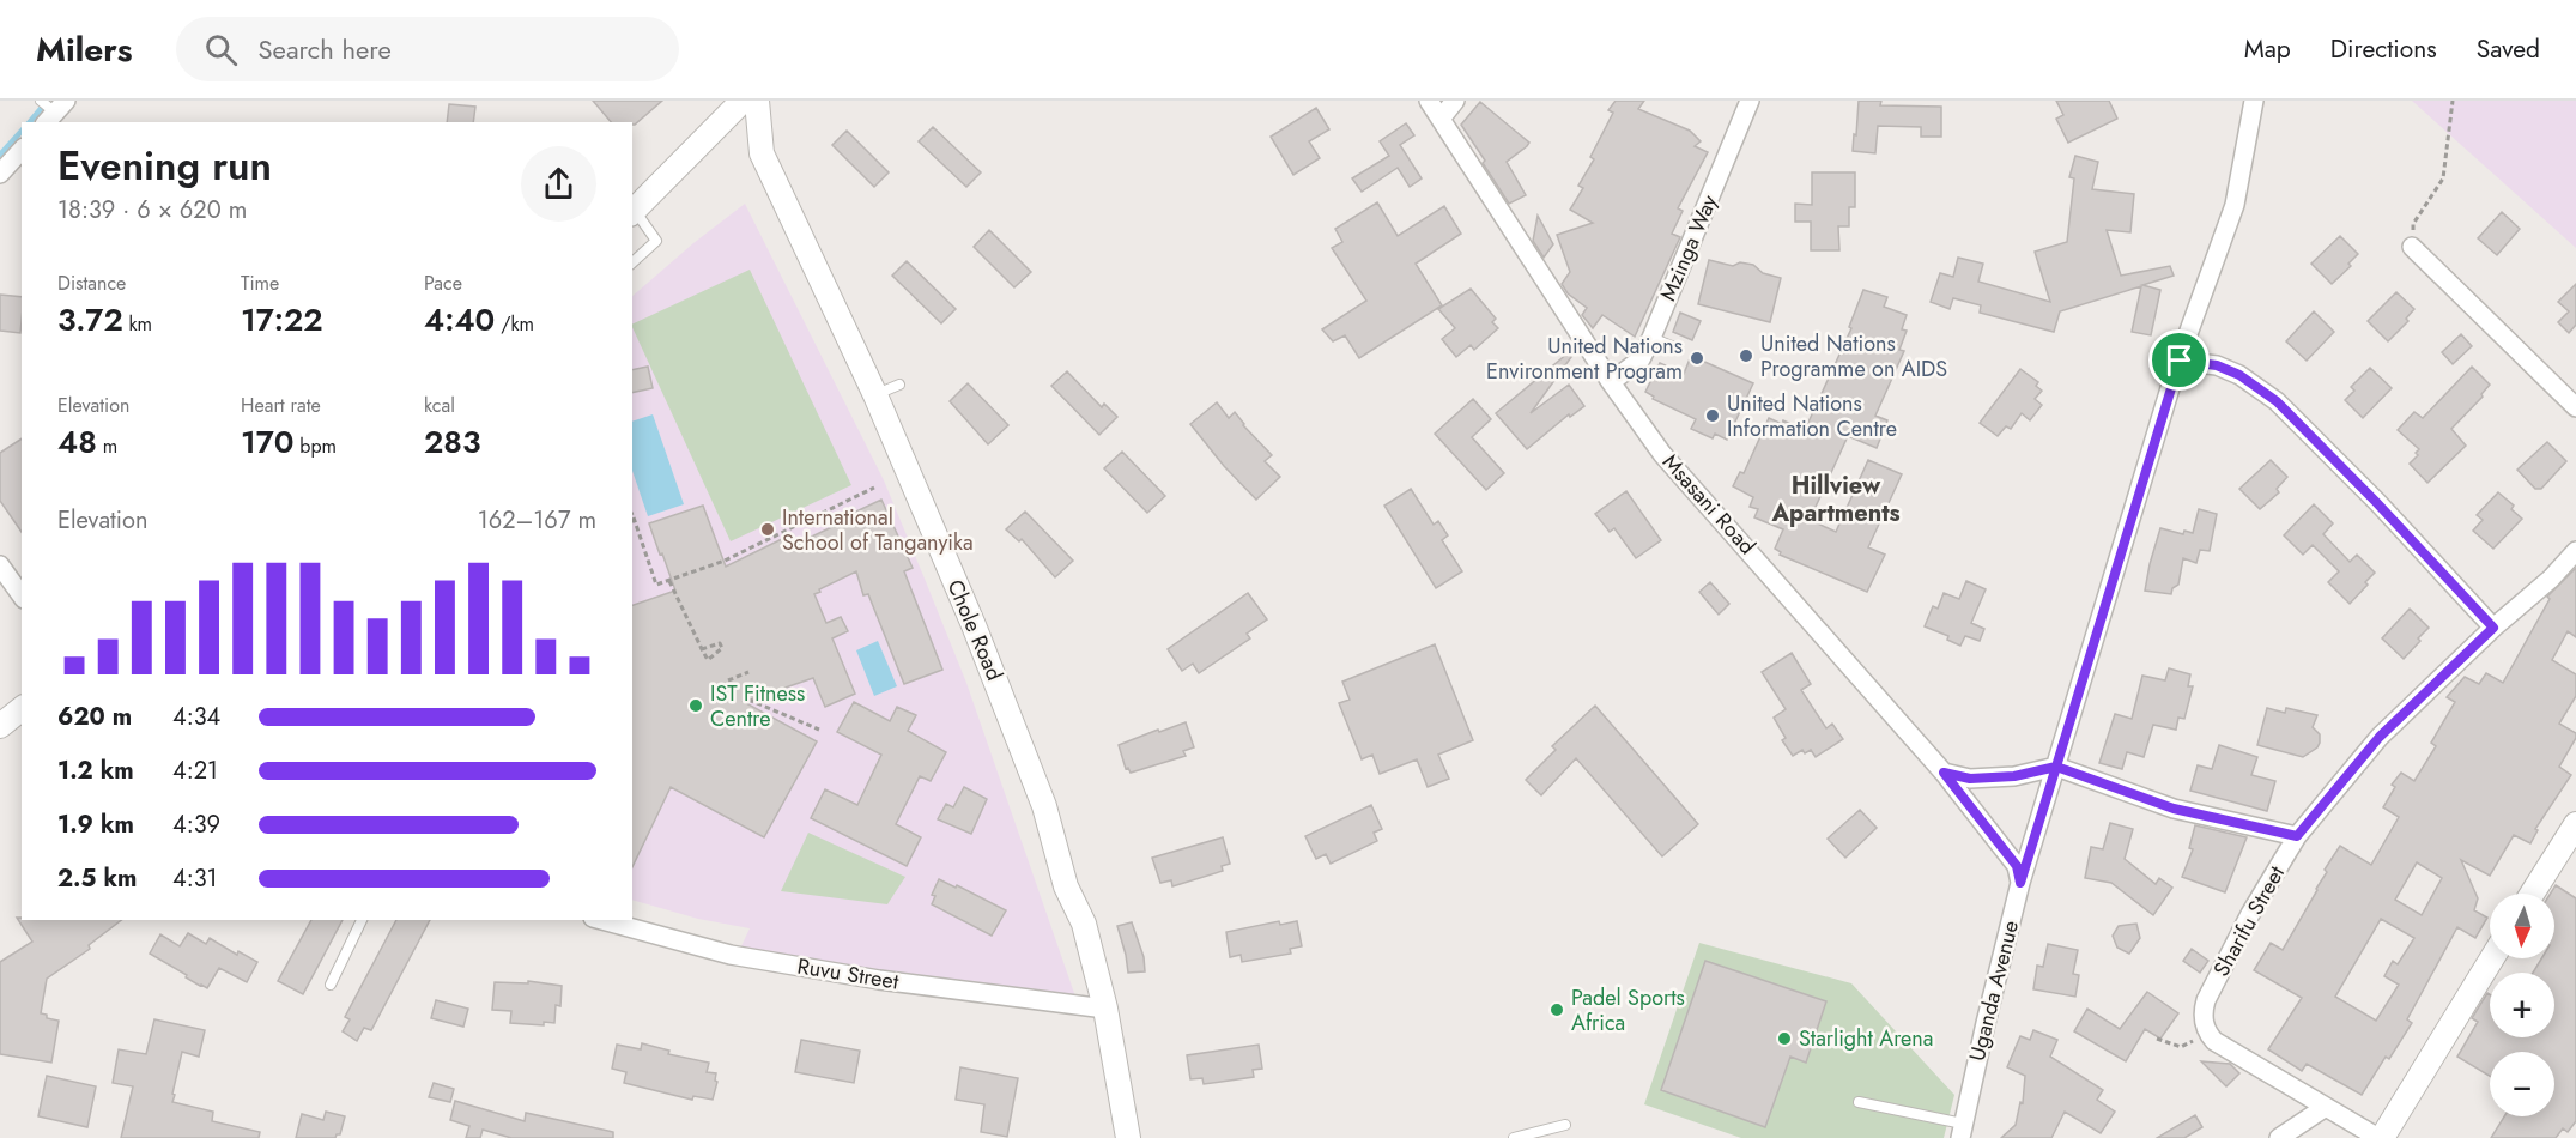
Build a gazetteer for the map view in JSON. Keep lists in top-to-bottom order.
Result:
{
  "streets": {
    "street": [
      "Mzinga Way",
      "Msasani Road",
      "Chole Road",
      "Sharifu Street",
      "Ruvu Street",
      "Uganda Avenue"
    ]
  },
  "crossings": [
    ["Mzinga Way", "Msasani Road"],
    ["Msasani Road", "Uganda Avenue"],
    ["Chole Road", "Ruvu Street"]
  ],
  "districts": ["Hillview Apartments"],
  "places": [
    "United Nations Programme on AIDS",
    "United Nations Environment Program",
    "United Nations Information Centre",
    "International School of Tanganyika",
    "IST Fitness Centre",
    "Padel Sports Africa",
    "Starlight Arena"
  ],
  "north": "bottom",
  "page": {
    "header": "Milers",
    "search": "Search here",
    "nav": ["Map", "Directions", "Saved"],
    "heading": ["Evening run", "18:39 · 6 × 620 m"],
    "stats": [
      ["Distance", "3.72 km"],
      ["Time", "17:22"],
      ["Pace", "4:40 /km"],
      ["Elevation", "48 m"],
      ["Heart rate", "170 bpm"],
      ["kcal", "283"]
    ],
    "chart": ["Elevation", "162–167 m"],
    "list": [
      {
        "name": "620 m",
        "note": "4:34"
      },
      {
        "name": "1.2 km",
        "note": "4:21"
      },
      {
        "name": "1.9 km",
        "note": "4:39"
      },
      {
        "name": "2.5 km",
        "note": "4:31"
      }
    ],
    "map_buttons": ["+", "−"]
  }
}
